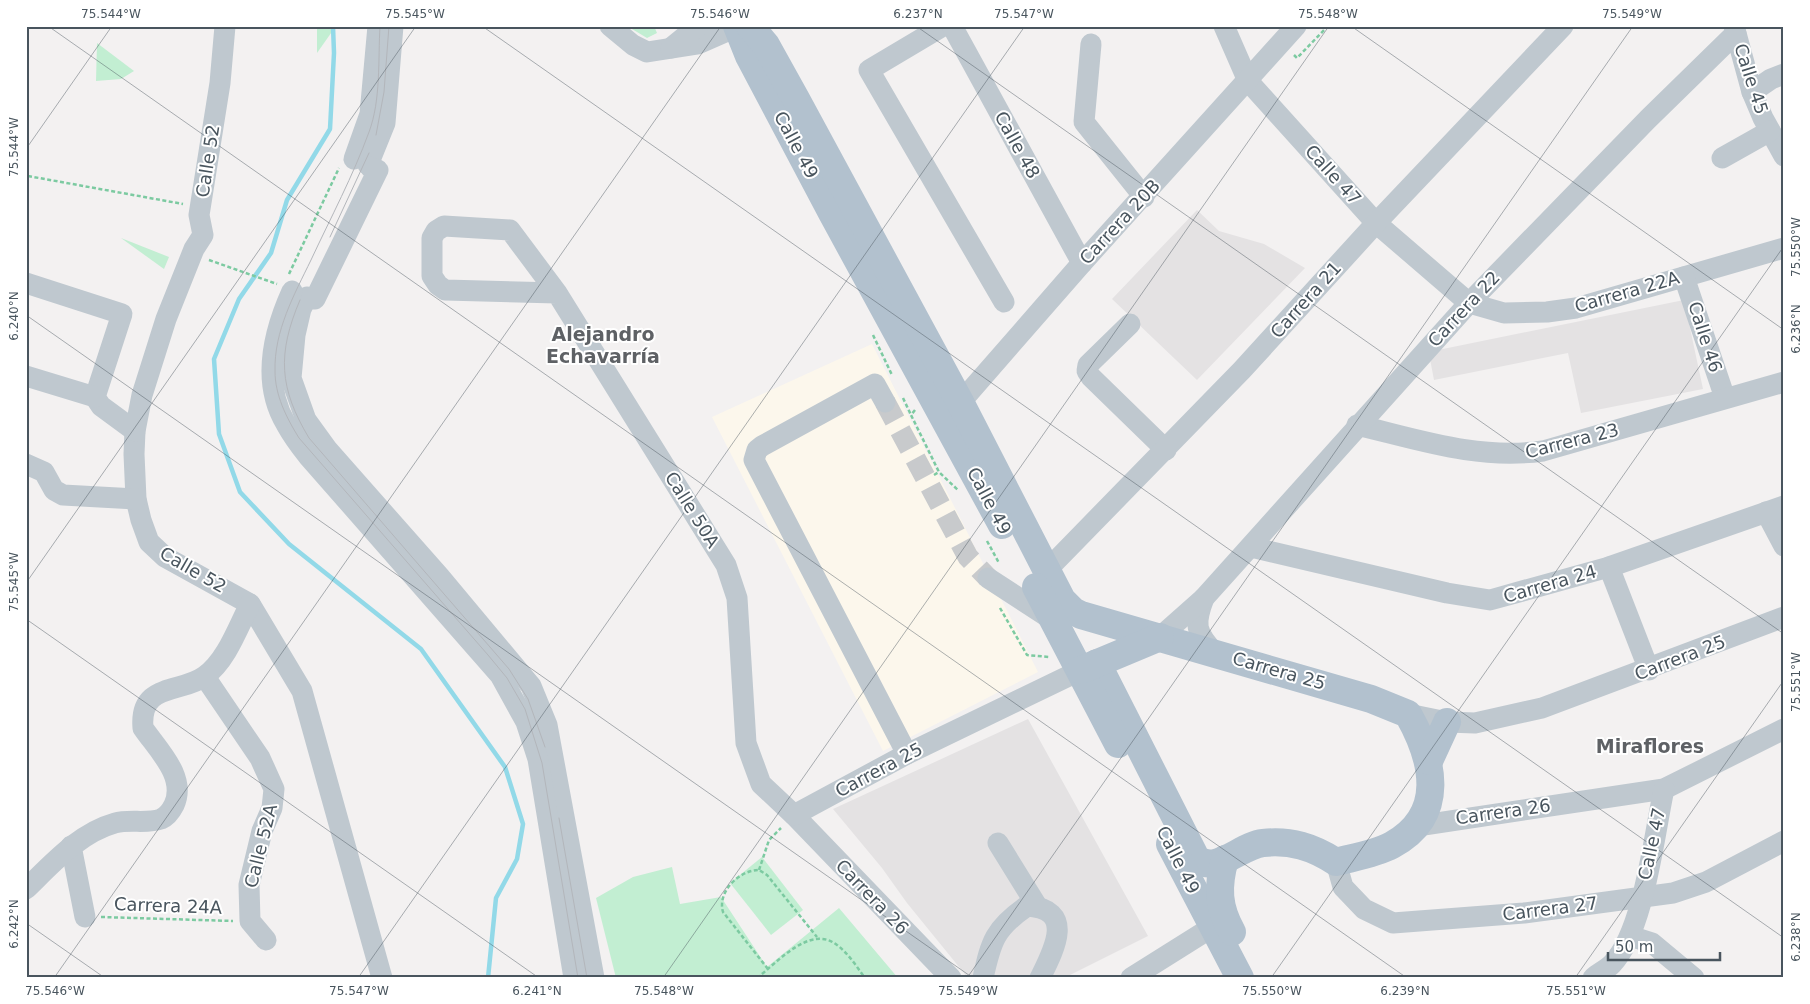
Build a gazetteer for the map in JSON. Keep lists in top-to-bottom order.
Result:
{
  "streets": {
    "main road": ["Calle 49", "Carrera 25", "Carrera 26"],
    "street": [
      "Calle 45",
      "Calle 48",
      "Calle 52",
      "Calle 47",
      "Carrera 20B",
      "Carrera 22A",
      "Carrera 21",
      "Carrera 22",
      "Calle 46",
      "Carrera 23",
      "Calle 50A",
      "Carrera 24",
      "Calle 52A",
      "Carrera 27"
    ],
    "path": ["Carrera 24A"]
  },
  "crossings": [
    ["Calle 45", "Carrera 22"],
    ["Calle 49", "Carrera 20B"],
    ["Calle 49", "Carrera 21"],
    ["Calle 49", "Carrera 25"],
    ["Calle 48", "Carrera 20B"],
    ["Calle 47", "Carrera 20B"],
    ["Calle 47", "Carrera 22A"],
    ["Calle 47", "Carrera 21"],
    ["Calle 47", "Carrera 22"],
    ["Calle 47", "Carrera 26"],
    ["Calle 47", "Carrera 27"],
    ["Carrera 22A", "Carrera 22"],
    ["Carrera 22A", "Calle 46"],
    ["Carrera 22", "Carrera 23"],
    ["Carrera 22", "Carrera 24"],
    ["Carrera 22", "Carrera 25"],
    ["Calle 46", "Carrera 23"],
    ["Calle 50A", "Carrera 25"],
    ["Calle 50A", "Carrera 26"],
    ["Carrera 25", "Carrera 26"],
    ["Carrera 26", "Carrera 27"],
    ["Calle 52A", "Carrera 24A"]
  ],
  "districts": ["Alejandro Echavarría", "Miraflores"],
  "scale_bar": "50 m",
  "coordinates": [
    "75.544°W",
    "75.545°W",
    "75.546°W",
    "6.237°N",
    "75.547°W",
    "75.548°W",
    "75.549°W",
    "75.550°W",
    "6.240°N",
    "6.236°N",
    "75.551°W",
    "6.242°N",
    "6.238°N",
    "6.241°N",
    "6.239°N"
  ]
}
